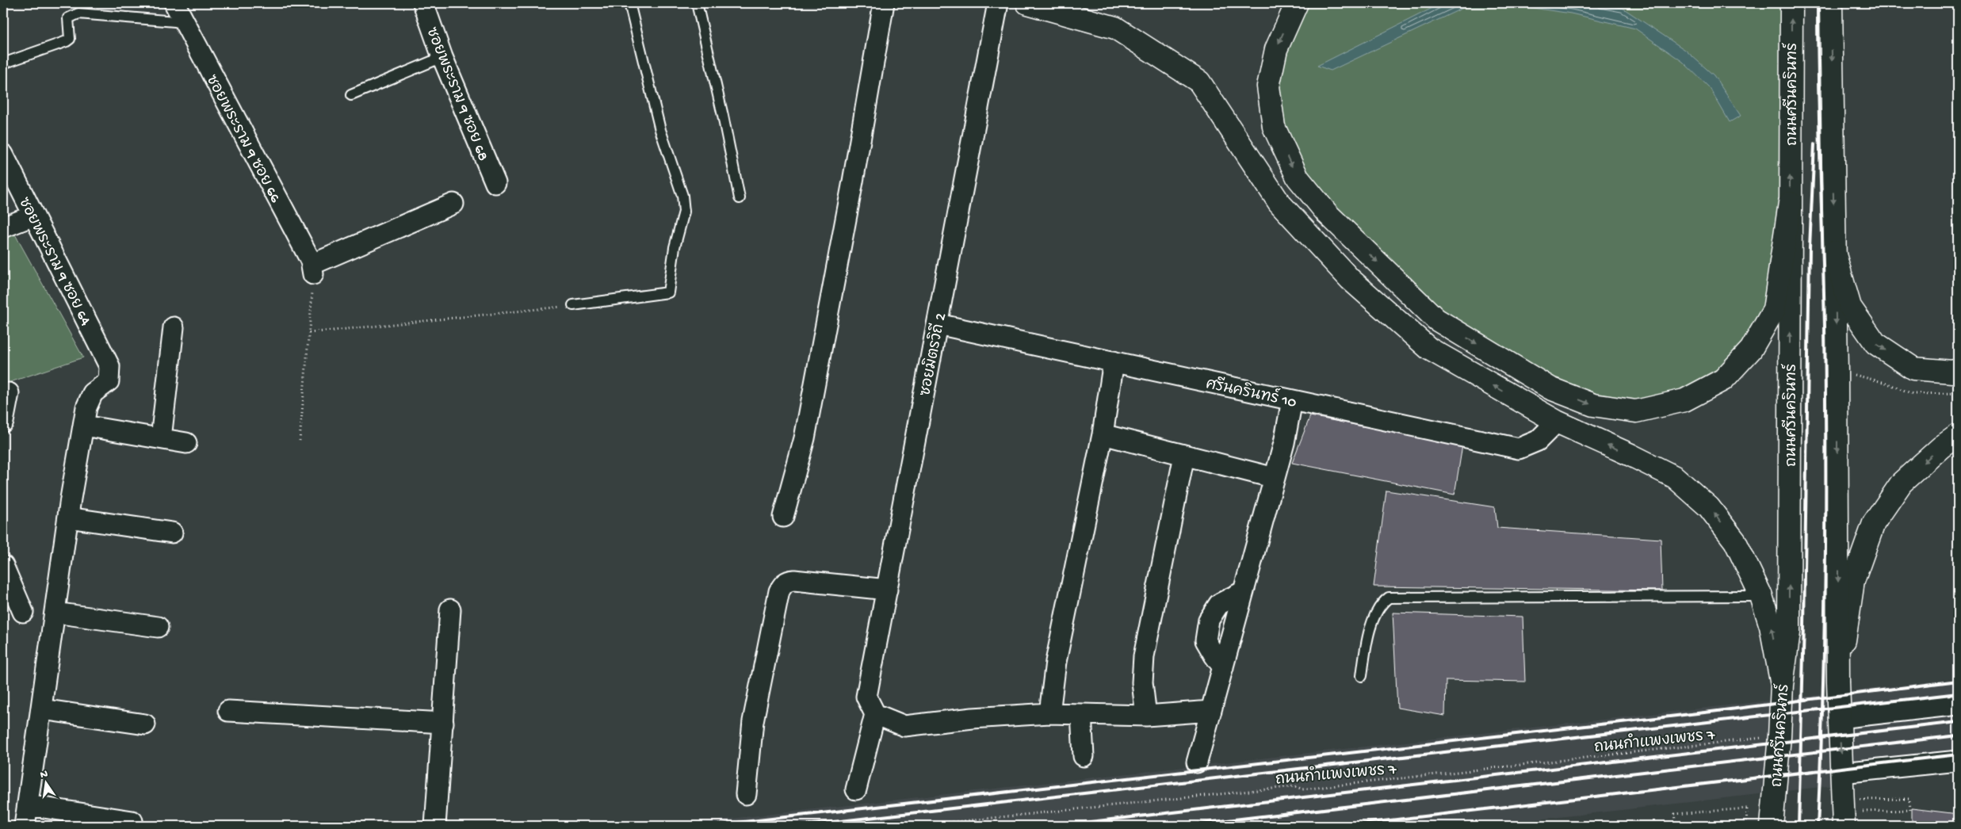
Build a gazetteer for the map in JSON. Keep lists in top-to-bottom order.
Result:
{
  "streets": {
    "main road": ["ถนนศรีนครินทร์"],
    "street": [
      "ซอยพระราม 9 ซอย 68",
      "ซอยพระราม 9 ซอย 66",
      "ซอยพระราม 9 ซอย 64",
      "ซอยมิตรวิถี 2",
      "ศรีนครินทร์ 10"
    ],
    "path": ["ถนนกำแพงเพชร 7"]
  },
  "crossings": [
    ["ถนนศรีนครินทร์", "ถนนกำแพงเพชร 7"],
    ["ซอยมิตรวิถี 2", "ศรีนครินทร์ 10"]
  ],
  "north": "top"
}
